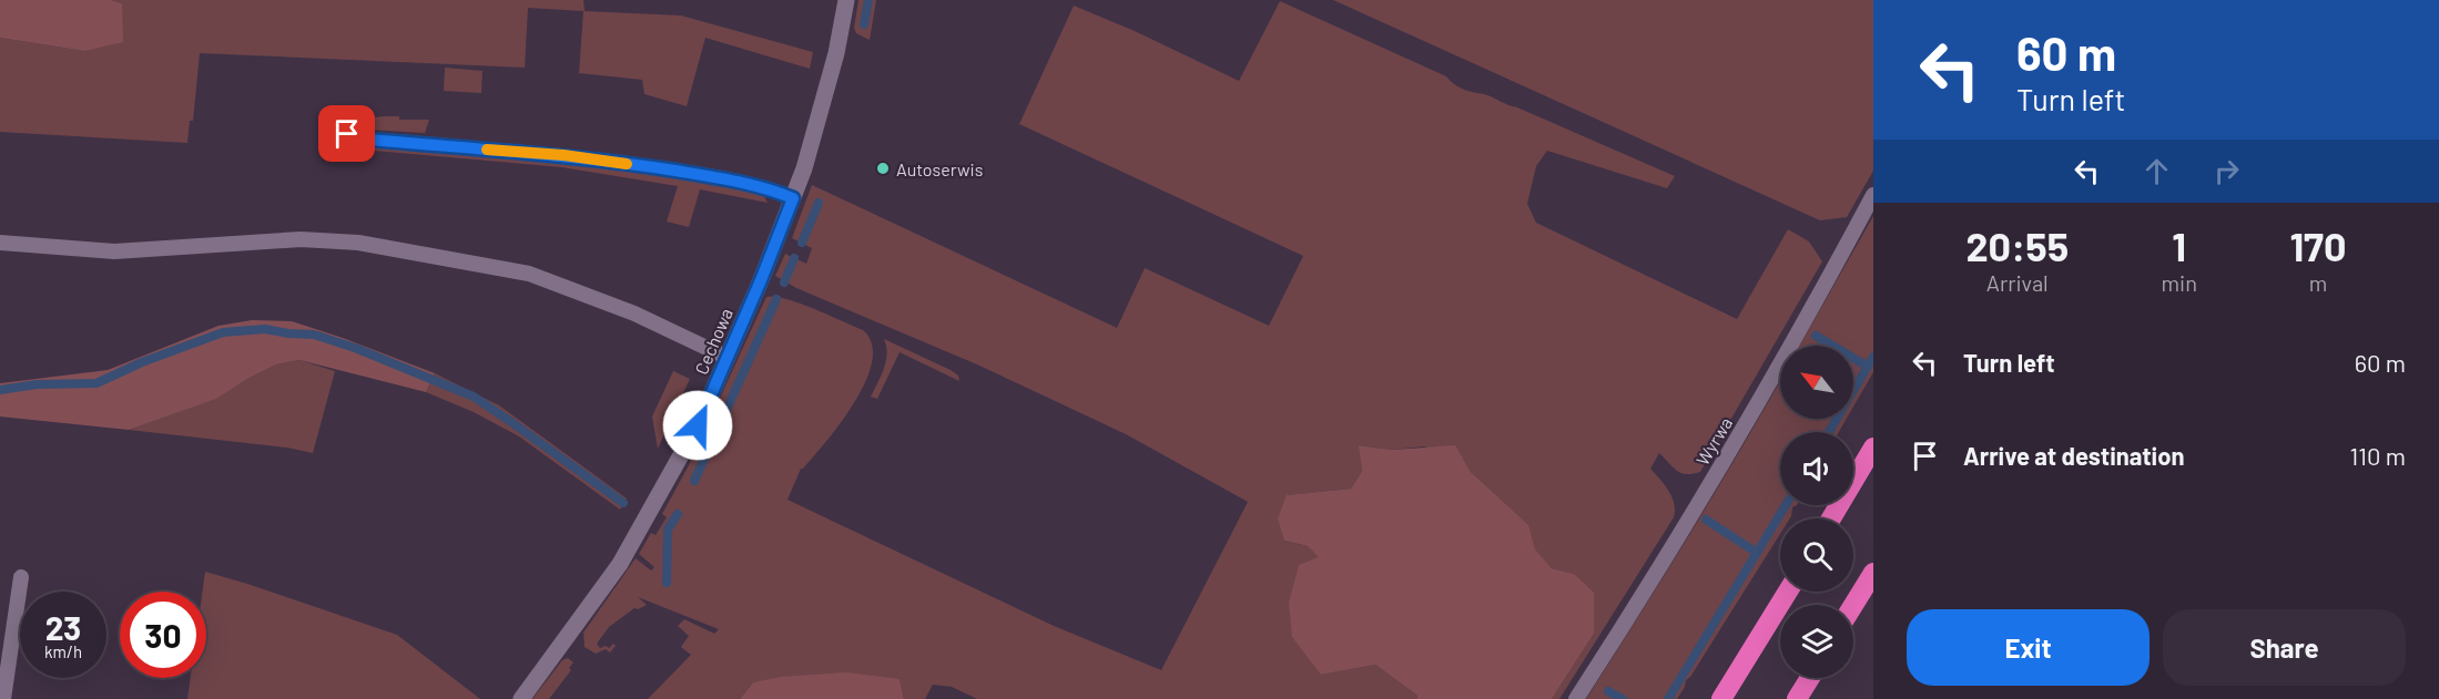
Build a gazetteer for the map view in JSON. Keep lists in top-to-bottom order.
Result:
{
  "streets": {
    "street": ["Cechowa"],
    "lane": ["Wyrwa"]
  },
  "places": ["Autoserwis"],
  "north": "top left",
  "page": {
    "turn": ["60 m", "Turn left"],
    "eta": [
      "20:55",
      "Arrival",
      "1",
      "min",
      "170",
      "m"
    ],
    "list": [
      {
        "name": "Turn left",
        "value": "60 m"
      },
      {
        "name": "Arrive at destination",
        "value": "110 m"
      }
    ],
    "speed": "23 km/h",
    "limit": "30",
    "buttons": ["Exit", "Share"]
  }
}
